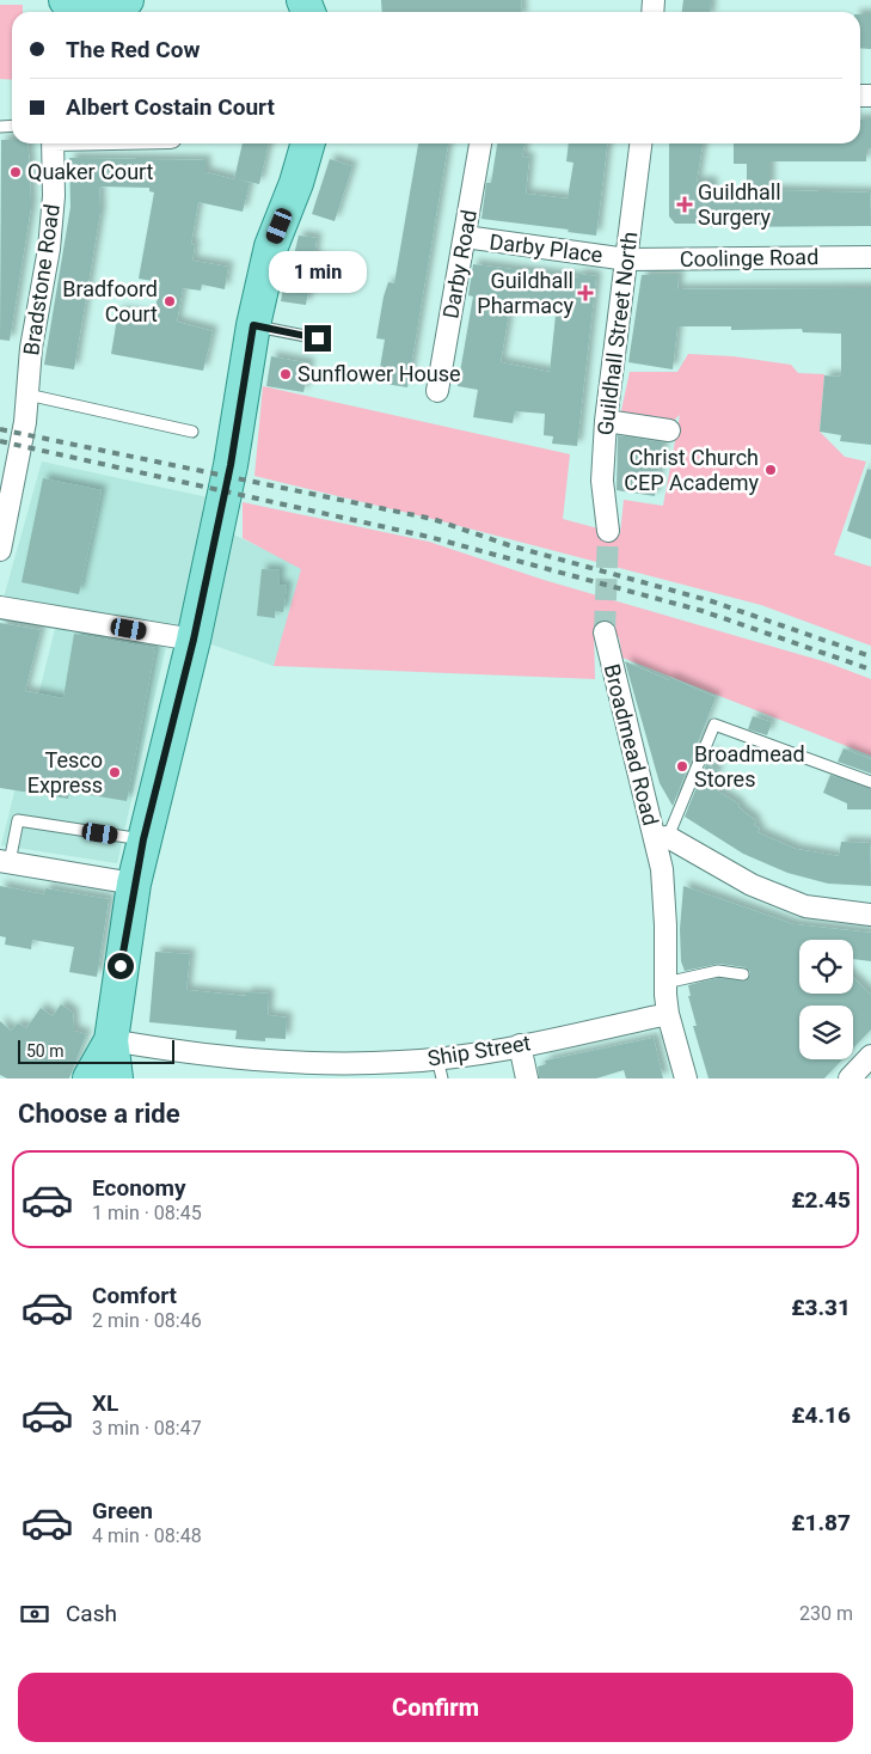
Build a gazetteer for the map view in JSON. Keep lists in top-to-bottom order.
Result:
{
  "streets": {
    "street": [
      "Darby Place",
      "Coolinge Road",
      "Darby Road",
      "Bradstone Road",
      "Guildhall Street North",
      "Broadmead Road",
      "Ship Street"
    ]
  },
  "crossings": [
    ["Darby Place", "Coolinge Road"],
    ["Darby Place", "Darby Road"],
    ["Darby Place", "Guildhall Street North"],
    ["Coolinge Road", "Guildhall Street North"]
  ],
  "places": {
    "other": [
      "Quaker Court",
      "Bradfoord Court",
      "Sunflower House",
      "Christ Church CEP Academy",
      "Broadmead Stores",
      "Tesco Express"
    ],
    "health": ["Guildhall Surgery", "Guildhall Pharmacy"]
  },
  "scale_bar": "50 m",
  "page": {
    "banner": ["The Red Cow", "Albert Costain Court"],
    "bubble": "1 min",
    "scale": "50 m",
    "heading": "Choose a ride",
    "list": [
      {
        "name": "Economy",
        "note": "1 min · 08:45",
        "value": "£2.45"
      },
      {
        "name": "Comfort",
        "note": "2 min · 08:46",
        "value": "£3.31"
      },
      {
        "name": "XL",
        "note": "3 min · 08:47",
        "value": "£4.16"
      },
      {
        "name": "Green",
        "note": "4 min · 08:48",
        "value": "£1.87"
      }
    ],
    "pay": ["Cash", "230 m"],
    "buttons": "Confirm"
  }
}
